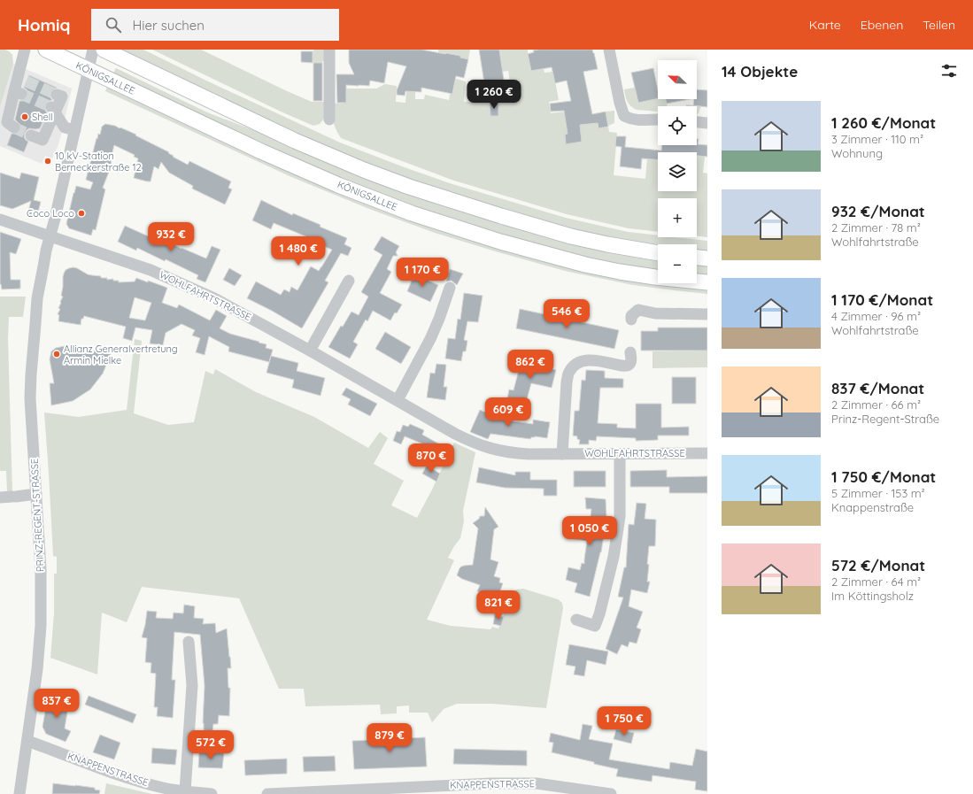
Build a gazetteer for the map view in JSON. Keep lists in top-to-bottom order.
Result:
{
  "streets": {
    "main road": ["KÖNIGSALLEE"],
    "street": ["WOHLFAHRTSTRASSE", "PRINZ-REGENT-STRASSE", "KNAPPENSTRASSE"]
  },
  "crossings": [
    ["KÖNIGSALLEE", "PRINZ-REGENT-STRASSE"],
    ["WOHLFAHRTSTRASSE", "PRINZ-REGENT-STRASSE"],
    ["PRINZ-REGENT-STRASSE", "KNAPPENSTRASSE"]
  ],
  "places": [
    "Shell",
    "10 kV-Station Berneckerstraße 12",
    "Coco Loco",
    "Allianz Generalvertretung Armin Mielke"
  ],
  "north": "top left",
  "page": {
    "header": "Homiq",
    "search": "Hier suchen",
    "nav": ["Karte", "Ebenen", "Teilen"],
    "heading": "14 Objekte",
    "map_buttons": ["+", "−"],
    "price": [
      "1 260 €",
      "932 €",
      "1 480 €",
      "1 170 €",
      "546 €",
      "862 €",
      "609 €",
      "870 €",
      "1 050 €",
      "821 €",
      "837 €",
      "1 750 €",
      "879 €",
      "572 €"
    ],
    "list": [
      {
        "name": "1 260 €/Monat",
        "note": "3 Zimmer · 110 m² · Wohnung"
      },
      {
        "name": "932 €/Monat",
        "note": "2 Zimmer · 78 m² · Wohlfahrtstraße"
      },
      {
        "name": "1 170 €/Monat",
        "note": "4 Zimmer · 96 m² · Wohlfahrtstraße"
      },
      {
        "name": "837 €/Monat",
        "note": "2 Zimmer · 66 m² · Prinz-Regent-Straße"
      },
      {
        "name": "1 750 €/Monat",
        "note": "5 Zimmer · 153 m² · Knappenstraße"
      },
      {
        "name": "572 €/Monat",
        "note": "2 Zimmer · 64 m² · Im Köttingsholz"
      }
    ]
  }
}
